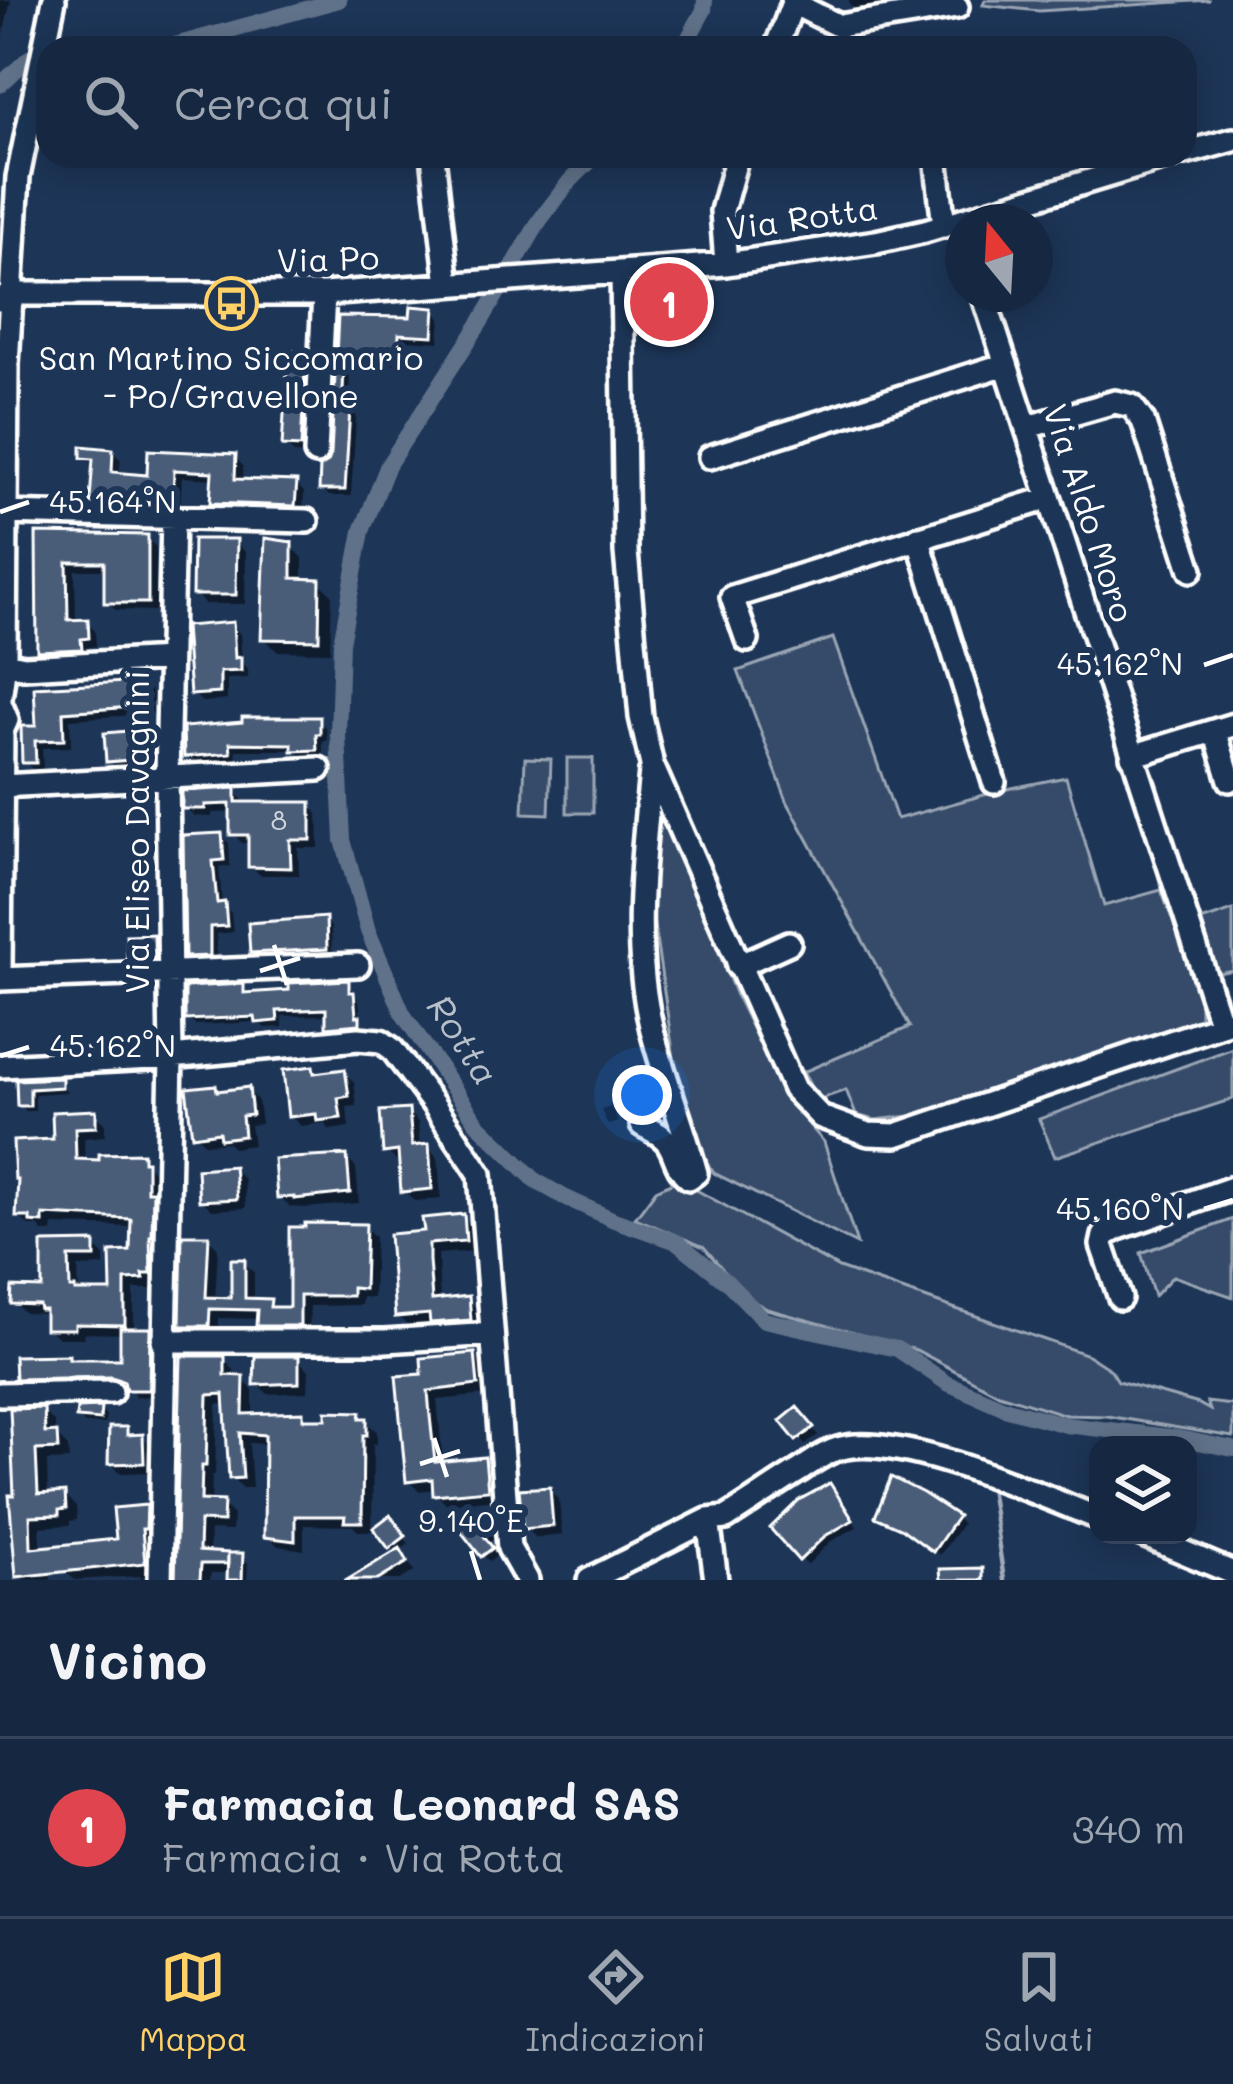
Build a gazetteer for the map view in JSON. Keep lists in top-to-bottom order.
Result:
{
  "streets": {
    "street": [
      "Via Rotta",
      "Via Po",
      "Via Aldo Moro",
      "Via Eliseo Davagnini"
    ]
  },
  "crossings": [
    ["Via Rotta", "Via Po"]
  ],
  "water": ["Rotta"],
  "places": {
    "bus stop": ["San Martino Siccomario - Po/Gravellone"]
  },
  "house_numbers": ["8"],
  "north": "top",
  "page": {
    "search": "Cerca qui",
    "pins": "1",
    "heading": "Vicino",
    "list": [
      {
        "mark": "1",
        "name": "Farmacia Leonard SAS",
        "note": "Farmacia · Via Rotta",
        "value": "340 m"
      }
    ],
    "nav": ["Mappa", "Indicazioni", "Salvati"]
  },
  "coordinates": [
    "45.164°N",
    "45.162°N",
    "45.160°N",
    "9.140°E"
  ]
}
